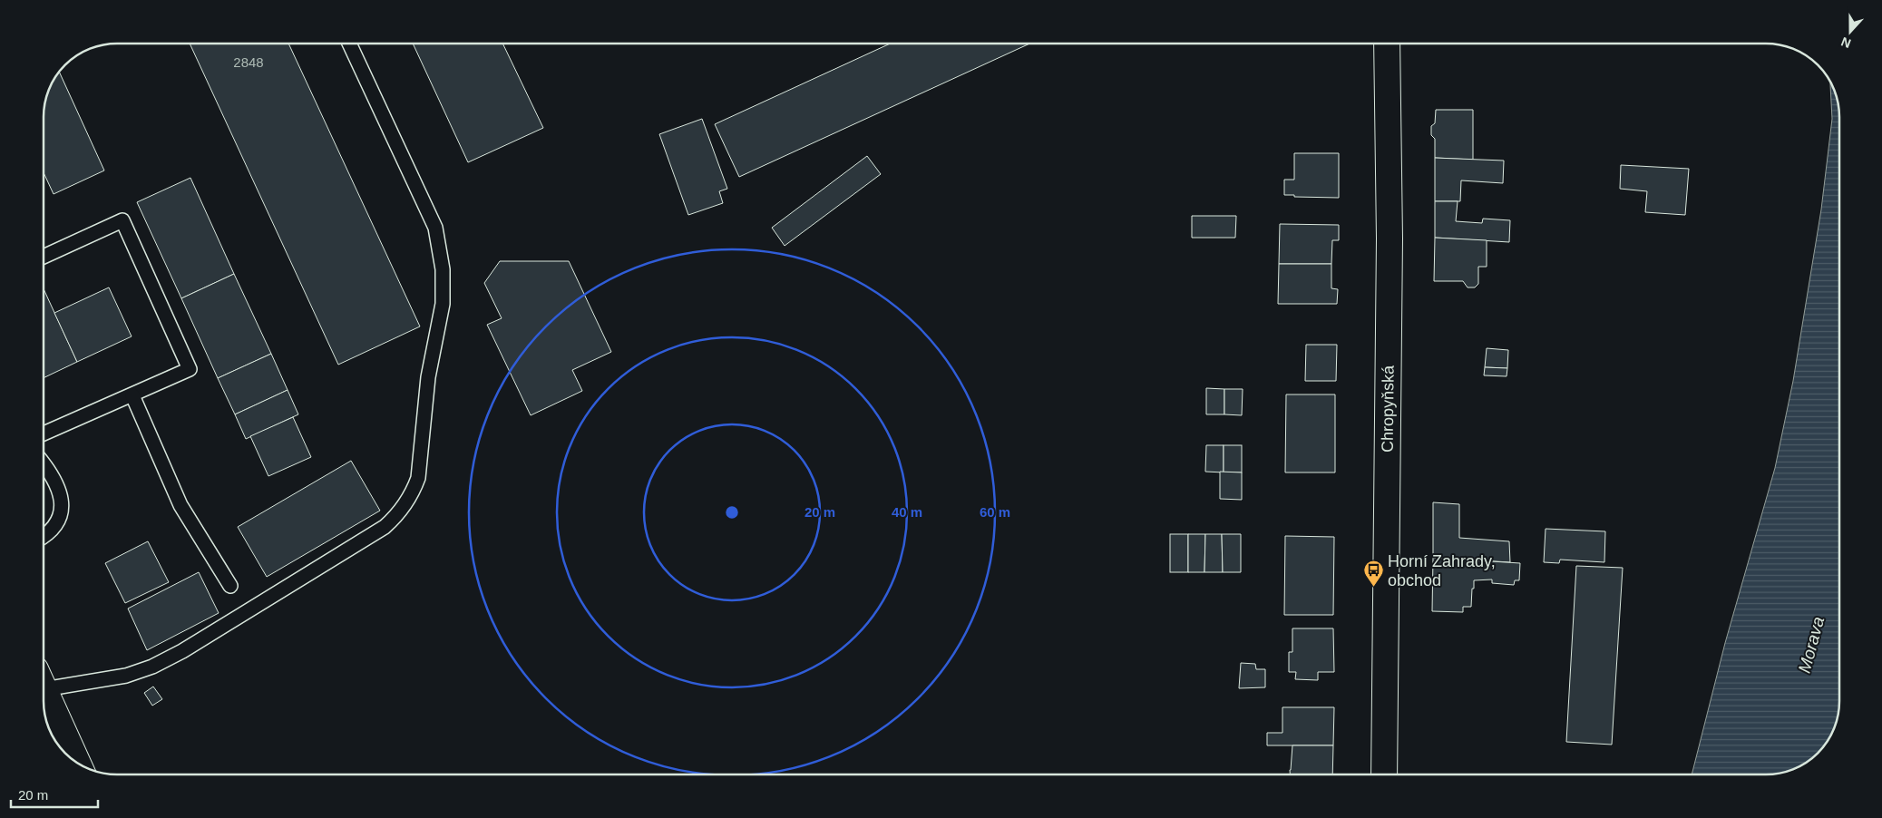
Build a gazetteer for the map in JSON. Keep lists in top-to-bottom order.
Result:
{
  "streets": {
    "street": ["Chropyňská"]
  },
  "water": ["Morava"],
  "places": {
    "bus stop": ["Horní Zahrady, obchod"]
  },
  "house_numbers": ["2848"],
  "scale_bar": "20 m",
  "north": "bottom",
  "rings": ["20 m", "40 m", "60 m"]
}
